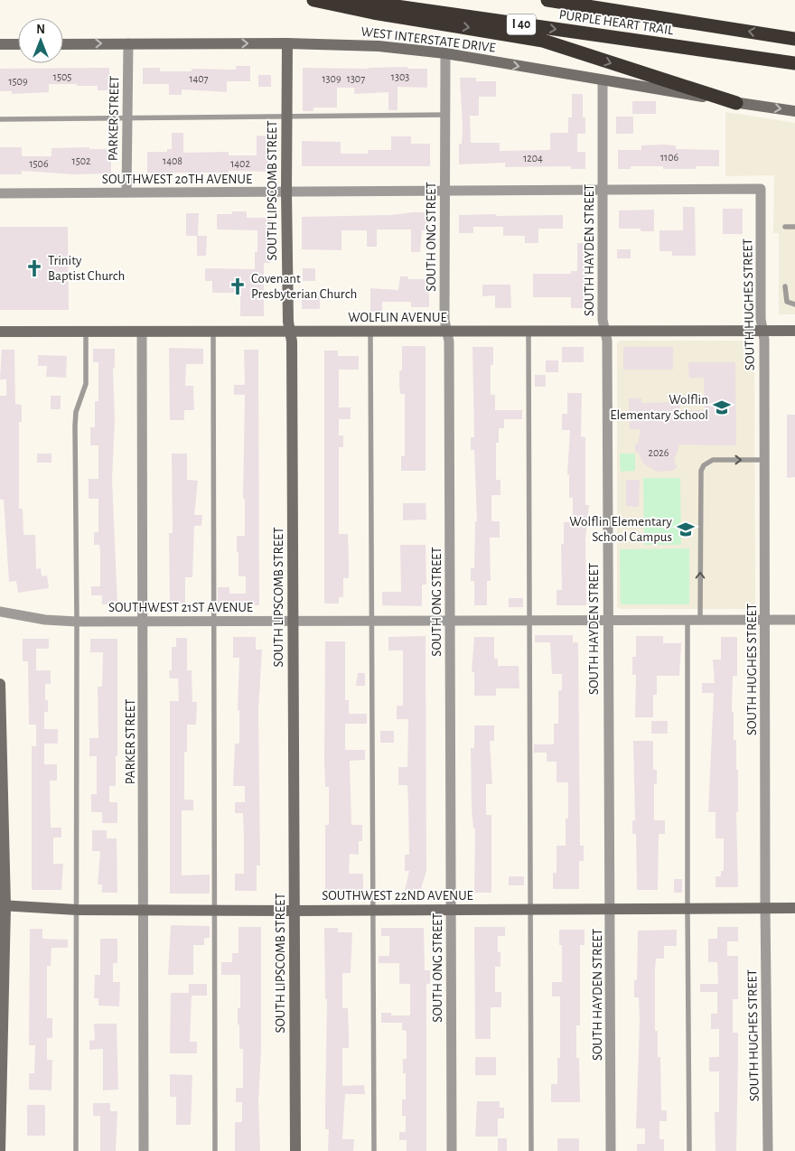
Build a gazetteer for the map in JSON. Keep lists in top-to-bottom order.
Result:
{
  "streets": {
    "highway": ["PURPLE HEART TRAIL", "I 40"],
    "main road": [
      "WEST INTERSTATE DRIVE",
      "SOUTH LIPSCOMB STREET",
      "WOLFLIN AVENUE",
      "SOUTHWEST 22ND AVENUE"
    ],
    "street": [
      "PARKER STREET",
      "SOUTHWEST 20TH AVENUE",
      "SOUTH ONG STREET",
      "SOUTH HAYDEN STREET",
      "SOUTH HUGHES STREET",
      "SOUTHWEST 21ST AVENUE"
    ]
  },
  "crossings": [
    ["WEST INTERSTATE DRIVE", "PARKER STREET"],
    ["WEST INTERSTATE DRIVE", "SOUTH LIPSCOMB STREET"],
    ["WEST INTERSTATE DRIVE", "SOUTH ONG STREET"],
    ["WEST INTERSTATE DRIVE", "SOUTH HAYDEN STREET"],
    ["PARKER STREET", "SOUTHWEST 20TH AVENUE"],
    ["PARKER STREET", "WOLFLIN AVENUE"],
    ["PARKER STREET", "SOUTHWEST 21ST AVENUE"],
    ["PARKER STREET", "SOUTHWEST 22ND AVENUE"],
    ["SOUTHWEST 20TH AVENUE", "SOUTH LIPSCOMB STREET"],
    ["SOUTHWEST 20TH AVENUE", "SOUTH ONG STREET"],
    ["SOUTHWEST 20TH AVENUE", "SOUTH HAYDEN STREET"],
    ["SOUTHWEST 20TH AVENUE", "SOUTH HUGHES STREET"],
    ["SOUTH LIPSCOMB STREET", "WOLFLIN AVENUE"],
    ["SOUTH LIPSCOMB STREET", "SOUTHWEST 21ST AVENUE"],
    ["SOUTH LIPSCOMB STREET", "SOUTHWEST 22ND AVENUE"],
    ["SOUTH ONG STREET", "WOLFLIN AVENUE"],
    ["SOUTH ONG STREET", "SOUTHWEST 21ST AVENUE"],
    ["SOUTH ONG STREET", "SOUTHWEST 22ND AVENUE"],
    ["SOUTH HAYDEN STREET", "WOLFLIN AVENUE"],
    ["SOUTH HAYDEN STREET", "SOUTHWEST 21ST AVENUE"],
    ["SOUTH HAYDEN STREET", "SOUTHWEST 22ND AVENUE"],
    ["SOUTH HUGHES STREET", "WOLFLIN AVENUE"],
    ["SOUTH HUGHES STREET", "SOUTHWEST 21ST AVENUE"],
    ["SOUTH HUGHES STREET", "SOUTHWEST 22ND AVENUE"]
  ],
  "one_way": ["WEST INTERSTATE DRIVE"],
  "places": {
    "church": ["Trinity Baptist Church", "Covenant Presbyterian Church"],
    "school or university": ["Wolflin Elementary School", "Wolflin Elementary School Campus"]
  },
  "house_numbers": [
    "1505",
    "1303",
    "1407",
    "1309",
    "1307",
    "1509",
    "1106",
    "1204",
    "1502",
    "1408",
    "1506",
    "1402",
    "2026"
  ],
  "north": "top"
}
